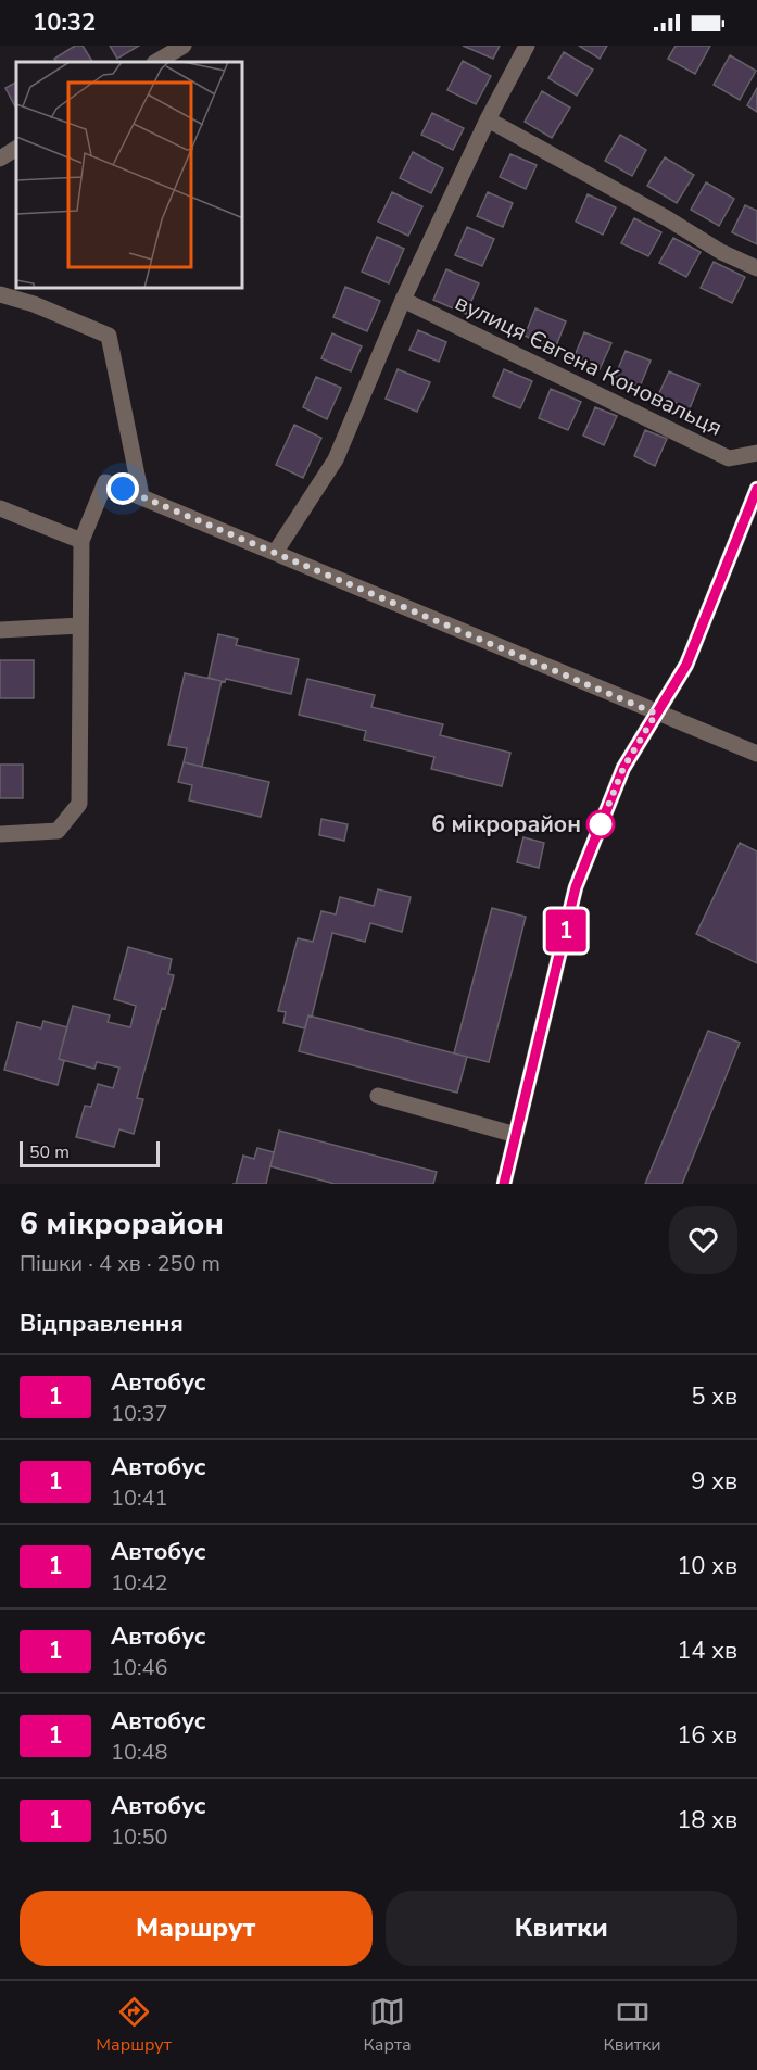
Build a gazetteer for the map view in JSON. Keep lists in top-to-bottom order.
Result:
{
  "streets": {
    "street": ["вулиця Євгена Коновальця"]
  },
  "places": ["6 мікрорайон"],
  "lines": ["bus line 1"],
  "scale_bar": "50 m",
  "page": {
    "status": "10:32",
    "on_map": "1",
    "scale": "50 m",
    "heading": [
      ["6 мікрорайон", "Пішки · 4 хв · 250 m"],
      "Відправлення"
    ],
    "list": [
      {
        "mark": "1",
        "name": "Автобус",
        "note": "10:37",
        "value": "5 хв"
      },
      {
        "mark": "1",
        "name": "Автобус",
        "note": "10:41",
        "value": "9 хв"
      },
      {
        "mark": "1",
        "name": "Автобус",
        "note": "10:42",
        "value": "10 хв"
      },
      {
        "mark": "1",
        "name": "Автобус",
        "note": "10:46",
        "value": "14 хв"
      },
      {
        "mark": "1",
        "name": "Автобус",
        "note": "10:48",
        "value": "16 хв"
      },
      {
        "mark": "1",
        "name": "Автобус",
        "note": "10:50",
        "value": "18 хв"
      }
    ],
    "buttons": ["Маршрут", "Квитки"],
    "tabs": ["Маршрут", "Карта", "Квитки"]
  }
}
